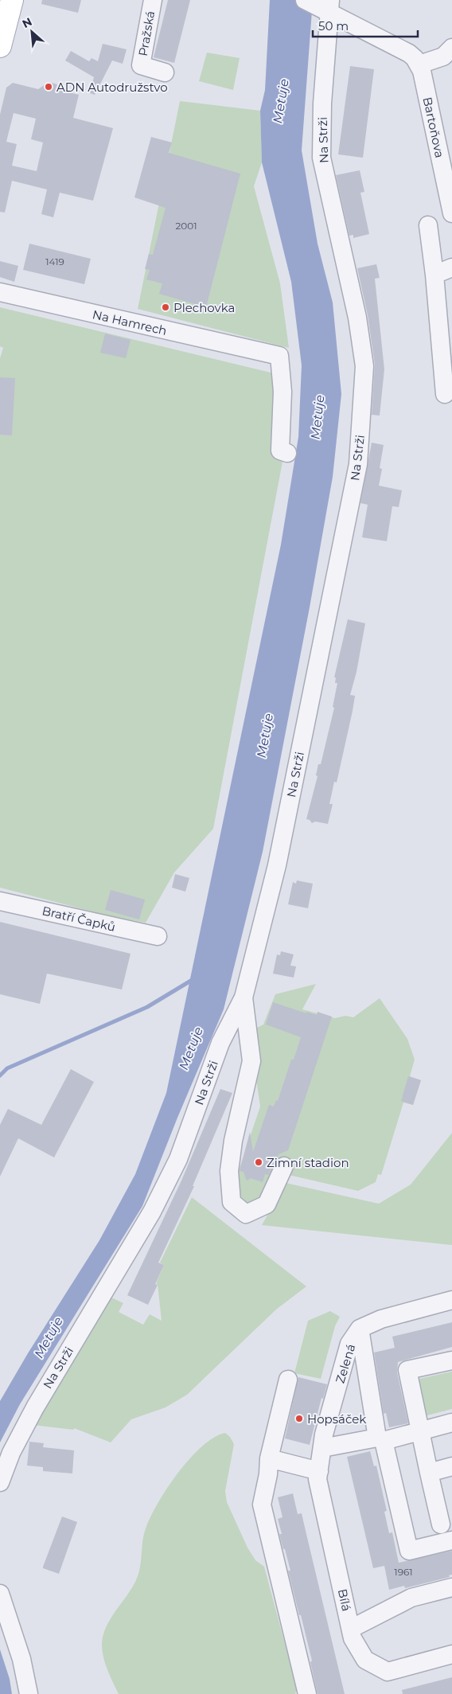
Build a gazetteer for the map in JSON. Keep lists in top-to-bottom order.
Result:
{
  "streets": {
    "street": [
      "Pražská",
      "Bartoňova",
      "Na Strži",
      "Na Hamrech",
      "Bratří Čapků",
      "Zelená",
      "Bílá"
    ]
  },
  "crossings": [
    ["Zelená", "Bílá"]
  ],
  "water": ["Metuje"],
  "places": [
    "ADN Autodružstvo",
    "Plechovka",
    "Zimní stadion",
    "Hopsáček"
  ],
  "house_numbers": ["2001", "1419", "1961"],
  "scale_bar": "50 m",
  "north": "top left"
}
